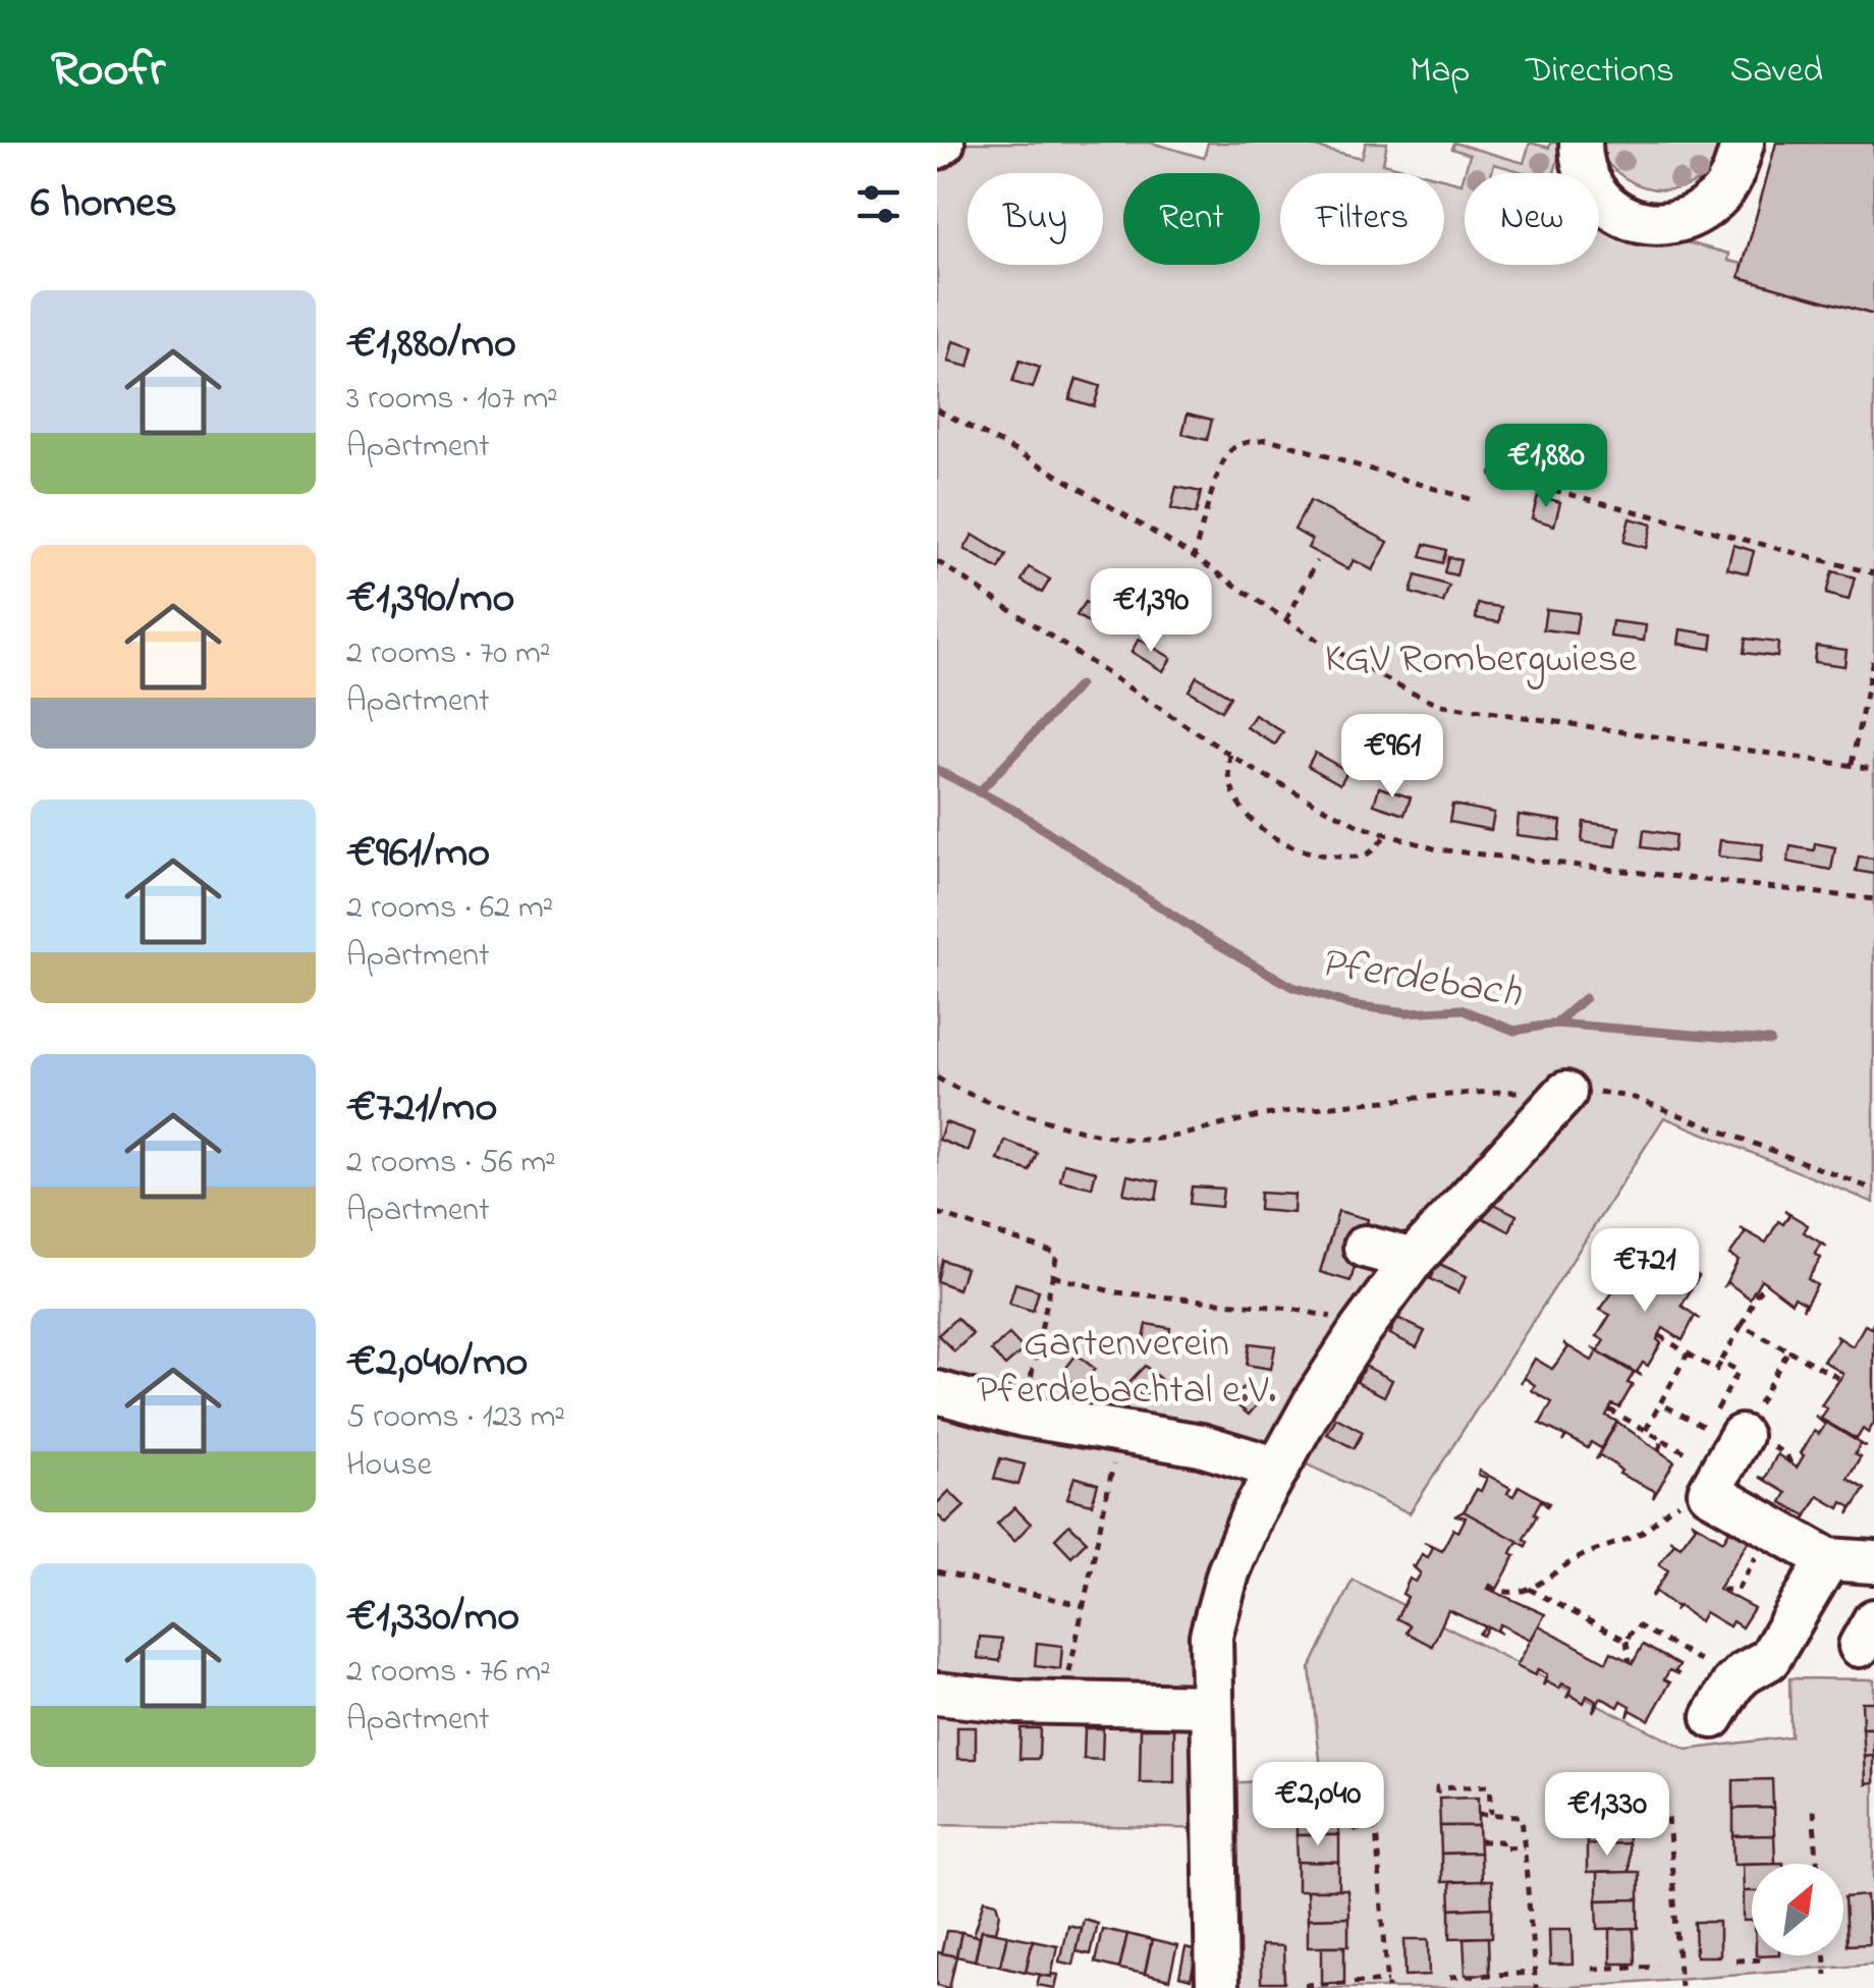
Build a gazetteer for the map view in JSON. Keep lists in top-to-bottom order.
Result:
{
  "water": ["Pferdebach"],
  "parks": ["KGV Rombergwiese", "Gartenverein Pferdebachtal e.V."],
  "north": "top right",
  "page": {
    "header": "Roofr",
    "nav": ["Map", "Directions", "Saved"],
    "heading": "6 homes",
    "chip": [
      "Buy",
      "Rent",
      "Filters",
      "New"
    ],
    "list": [
      {
        "name": "€1,880/mo",
        "note": "3 rooms · 107 m² · Apartment"
      },
      {
        "name": "€1,390/mo",
        "note": "2 rooms · 70 m² · Apartment"
      },
      {
        "name": "€961/mo",
        "note": "2 rooms · 62 m² · Apartment"
      },
      {
        "name": "€721/mo",
        "note": "2 rooms · 56 m² · Apartment"
      },
      {
        "name": "€2,040/mo",
        "note": "5 rooms · 123 m² · House"
      },
      {
        "name": "€1,330/mo",
        "note": "2 rooms · 76 m² · Apartment"
      }
    ],
    "price": [
      "€1,880",
      "€1,390",
      "€961",
      "€721",
      "€2,040",
      "€1,330"
    ]
  }
}
